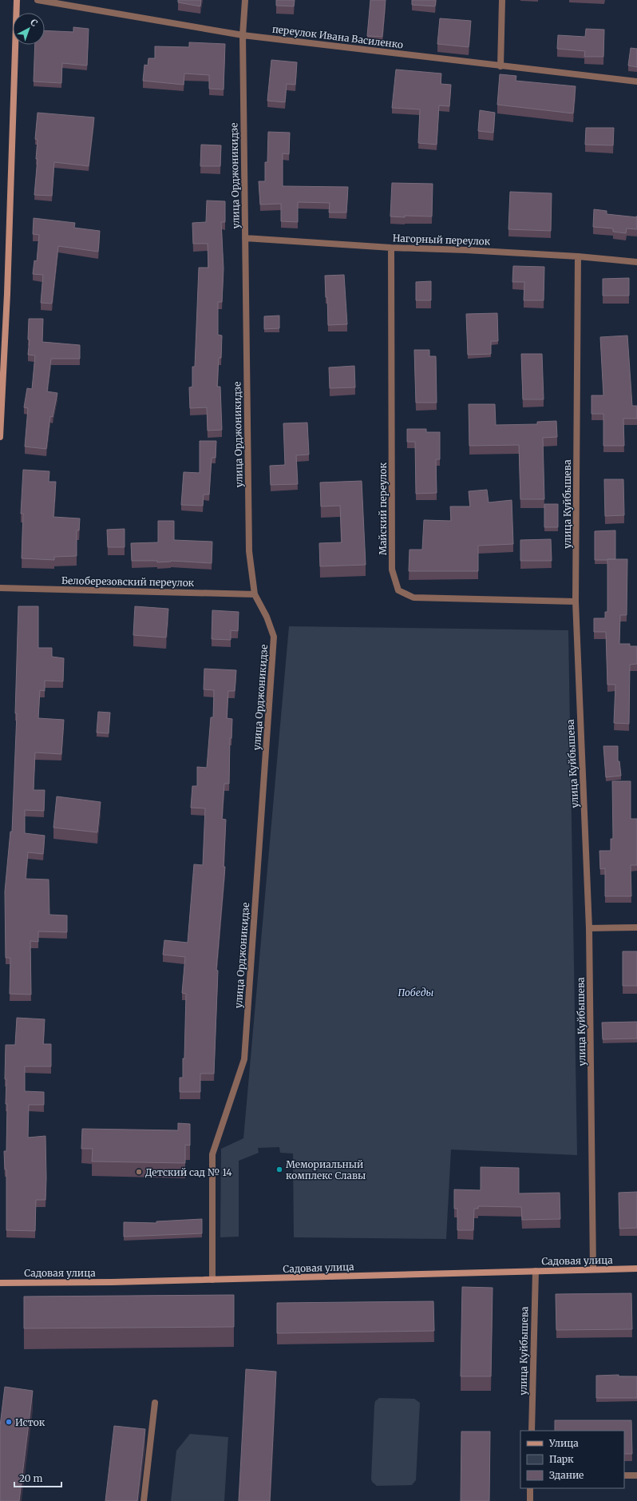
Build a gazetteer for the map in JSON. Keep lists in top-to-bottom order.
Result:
{
  "streets": {
    "street": [
      "переулок Ивана Василенко",
      "улица Орджоникидзе",
      "Нагорный переулок",
      "улица Куйбышева",
      "Майский переулок",
      "Белоберезовский переулок",
      "Садовая улица"
    ]
  },
  "crossings": [
    ["переулок Ивана Василенко", "улица Орджоникидзе"],
    ["улица Орджоникидзе", "Нагорный переулок"],
    ["улица Орджоникидзе", "Белоберезовский переулок"],
    ["улица Орджоникидзе", "Садовая улица"],
    ["Нагорный переулок", "улица Куйбышева"],
    ["Нагорный переулок", "Майский переулок"],
    ["улица Куйбышева", "Майский переулок"],
    ["улица Куйбышева", "Садовая улица"]
  ],
  "parks": ["Победы"],
  "places": ["Мемориальный комплекс Славы", "Детский сад № 14", "Исток"],
  "legend": ["Улица", "Парк", "Здание"],
  "scale_bar": "20 m",
  "north": "top right"
}
